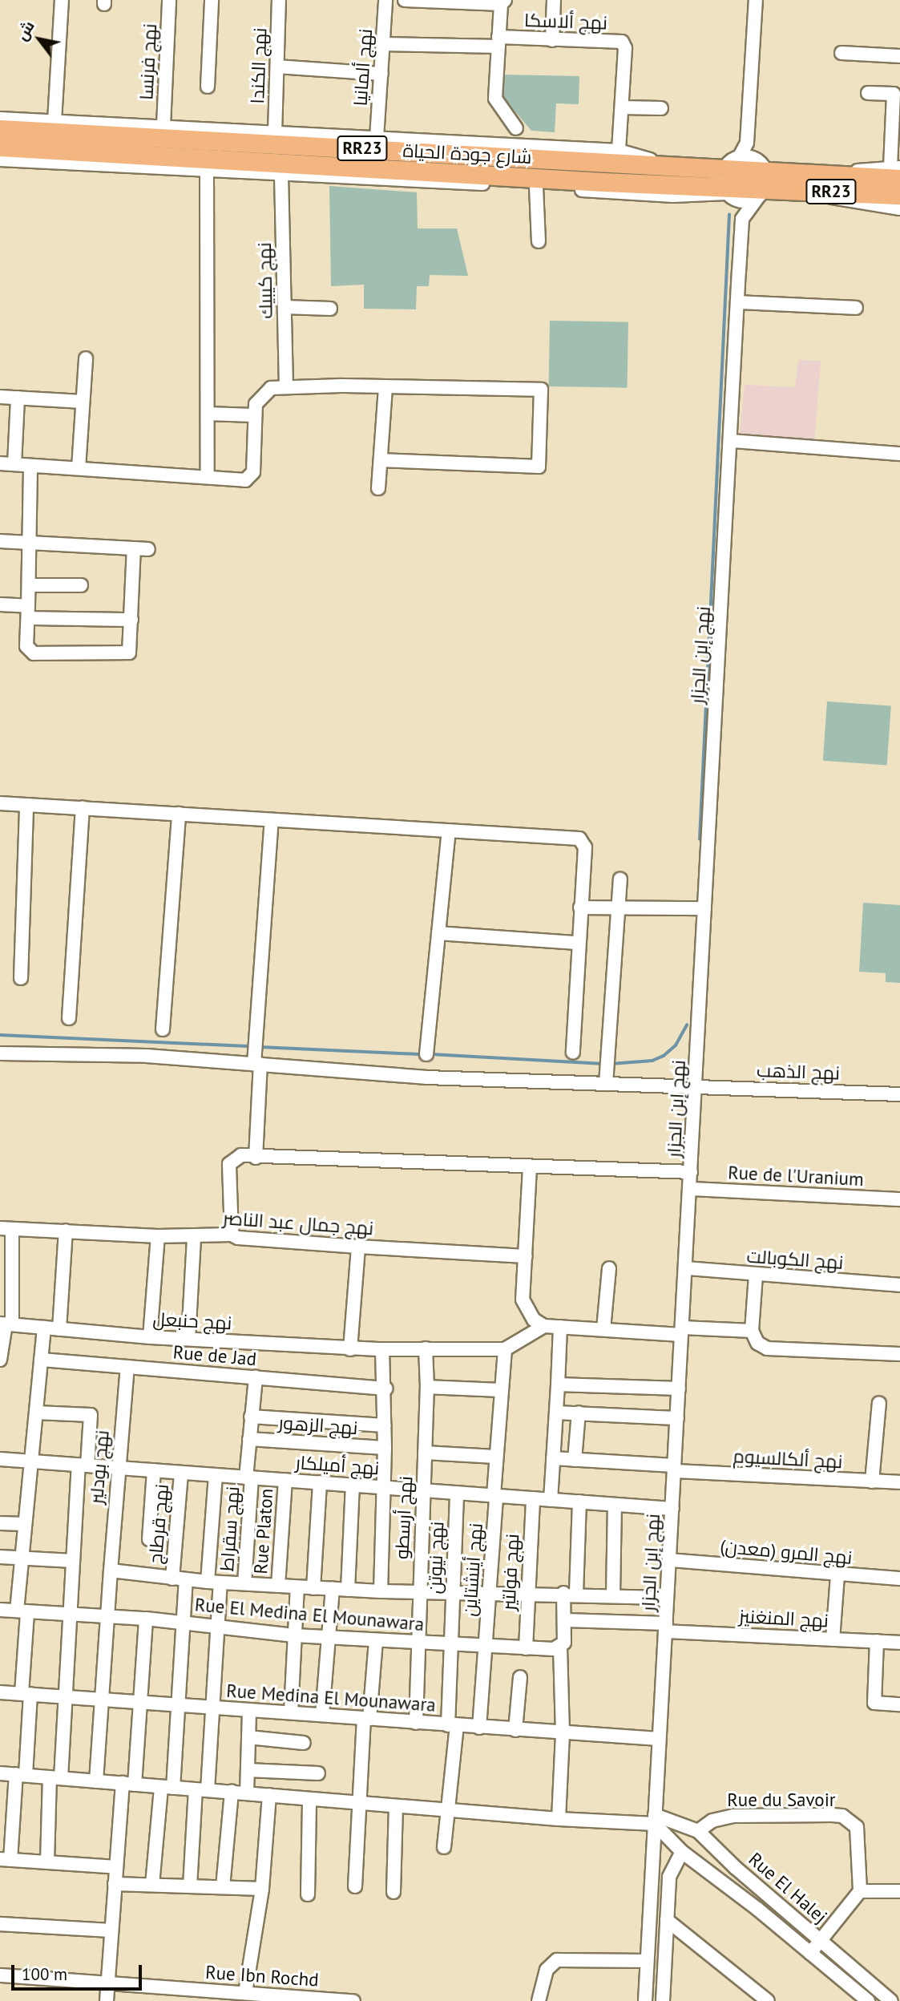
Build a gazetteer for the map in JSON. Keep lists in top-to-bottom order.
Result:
{
  "streets": {
    "highway": ["RR23", "شارع جودة الحياة"],
    "street": [
      "نهج ألاسكا",
      "نهج فرنسا",
      "نهج الكندا",
      "نهج ألمانيا",
      "نهج كيبيك",
      "نهج إبن الجزار",
      "نهج الذهب",
      "Rue de l'Uranium",
      "نهج جمال عبد الناصر",
      "نهج الكوبالت",
      "نهج حنبعل",
      "Rue de Jad",
      "نهج الزهور",
      "نهج ألكالسيوم",
      "نهج أميلكار",
      "نهج بودلير",
      "نهج أرسطو",
      "نهج قرطاج",
      "نهج سقراط",
      "Rue Platon",
      "نهج المرو (معدن)",
      "نهج نيوتن",
      "نهج أينشتاين",
      "نهج فولتير",
      "Rue El Medina El Mounawara",
      "نهج المنغنيز",
      "Rue Medina El Mounawara",
      "Rue du Savoir",
      "Rue El Halej",
      "Rue Ibn Rochd"
    ]
  },
  "crossings": [
    ["نهج ألاسكا", "نهج ألمانيا"],
    ["نهج إبن الجزار", "نهج الذهب"],
    ["نهج إبن الجزار", "Rue de l'Uranium"],
    ["نهج إبن الجزار", "نهج الكوبالت"],
    ["نهج إبن الجزار", "نهج ألكالسيوم"],
    ["نهج إبن الجزار", "نهج أميلكار"],
    ["نهج إبن الجزار", "نهج المرو (معدن)"],
    ["نهج إبن الجزار", "نهج المنغنيز"],
    ["نهج إبن الجزار", "Rue Medina El Mounawara"],
    ["نهج إبن الجزار", "Rue El Halej"],
    ["نهج حنبعل", "نهج أرسطو"],
    ["نهج حنبعل", "نهج أينشتاين"],
    ["Rue de Jad", "نهج بودلير"],
    ["Rue de Jad", "نهج سقراط"],
    ["نهج الزهور", "نهج سقراط"],
    ["نهج أميلكار", "نهج بودلير"],
    ["نهج أميلكار", "نهج أرسطو"],
    ["نهج أميلكار", "نهج قرطاج"],
    ["نهج أميلكار", "نهج سقراط"],
    ["نهج أميلكار", "Rue Platon"],
    ["نهج أميلكار", "نهج نيوتن"],
    ["نهج أميلكار", "نهج أينشتاين"],
    ["نهج أميلكار", "نهج فولتير"],
    ["نهج بودلير", "Rue El Medina El Mounawara"],
    ["نهج بودلير", "Rue Medina El Mounawara"],
    ["نهج أرسطو", "Rue El Medina El Mounawara"],
    ["نهج أرسطو", "Rue Medina El Mounawara"],
    ["نهج نيوتن", "Rue El Medina El Mounawara"],
    ["نهج نيوتن", "Rue Medina El Mounawara"],
    ["نهج أينشتاين", "Rue El Medina El Mounawara"],
    ["نهج أينشتاين", "Rue Medina El Mounawara"],
    ["نهج فولتير", "Rue El Medina El Mounawara"],
    ["Rue du Savoir", "Rue El Halej"]
  ],
  "scale_bar": "100 m",
  "north": "top left"
}
